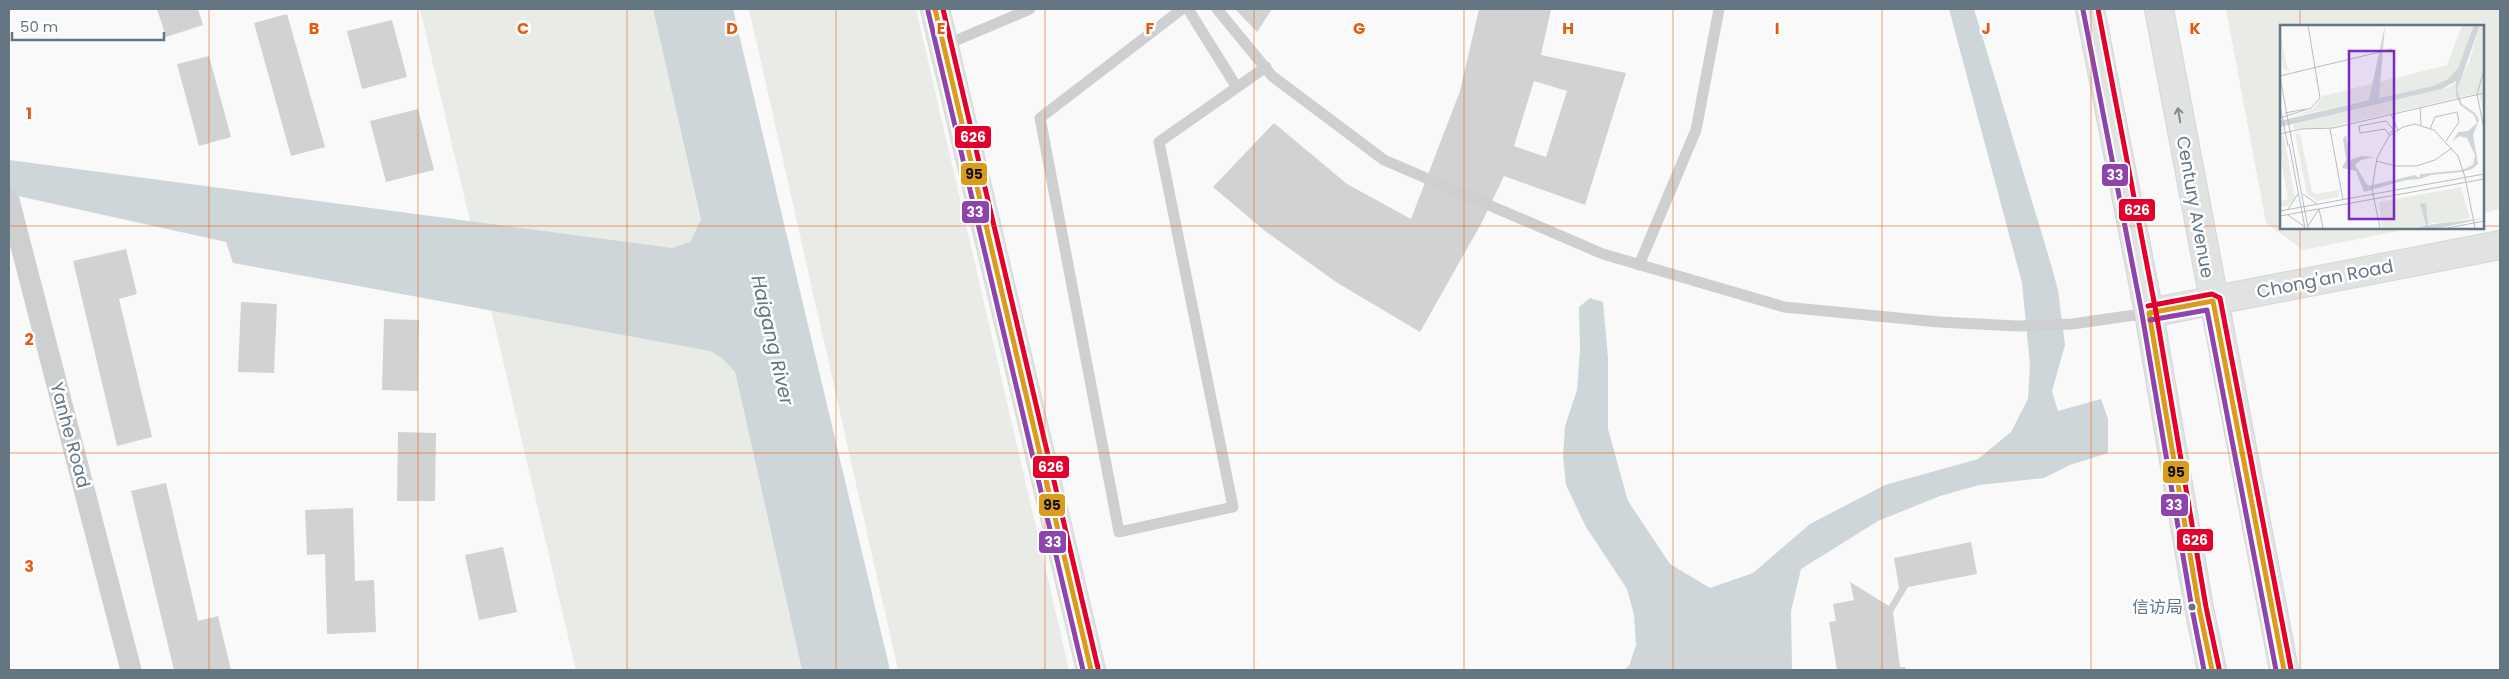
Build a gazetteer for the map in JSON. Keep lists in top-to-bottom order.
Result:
{
  "streets": {
    "main road": ["Century Avenue", "Chong'an Road"],
    "street": ["Yanhe Road"]
  },
  "crossings": [
    ["Century Avenue", "Chong'an Road"]
  ],
  "water": ["Haigang River"],
  "places": ["信访局"],
  "lines": ["transit line 95", "transit line 626", "transit line 33"],
  "scale_bar": "50 m",
  "grid": {
    "columns": [
      "B",
      "C",
      "D",
      "E",
      "F",
      "G",
      "H",
      "I",
      "J",
      "K"
    ],
    "rows": ["1", "2", "3"]
  }
}
